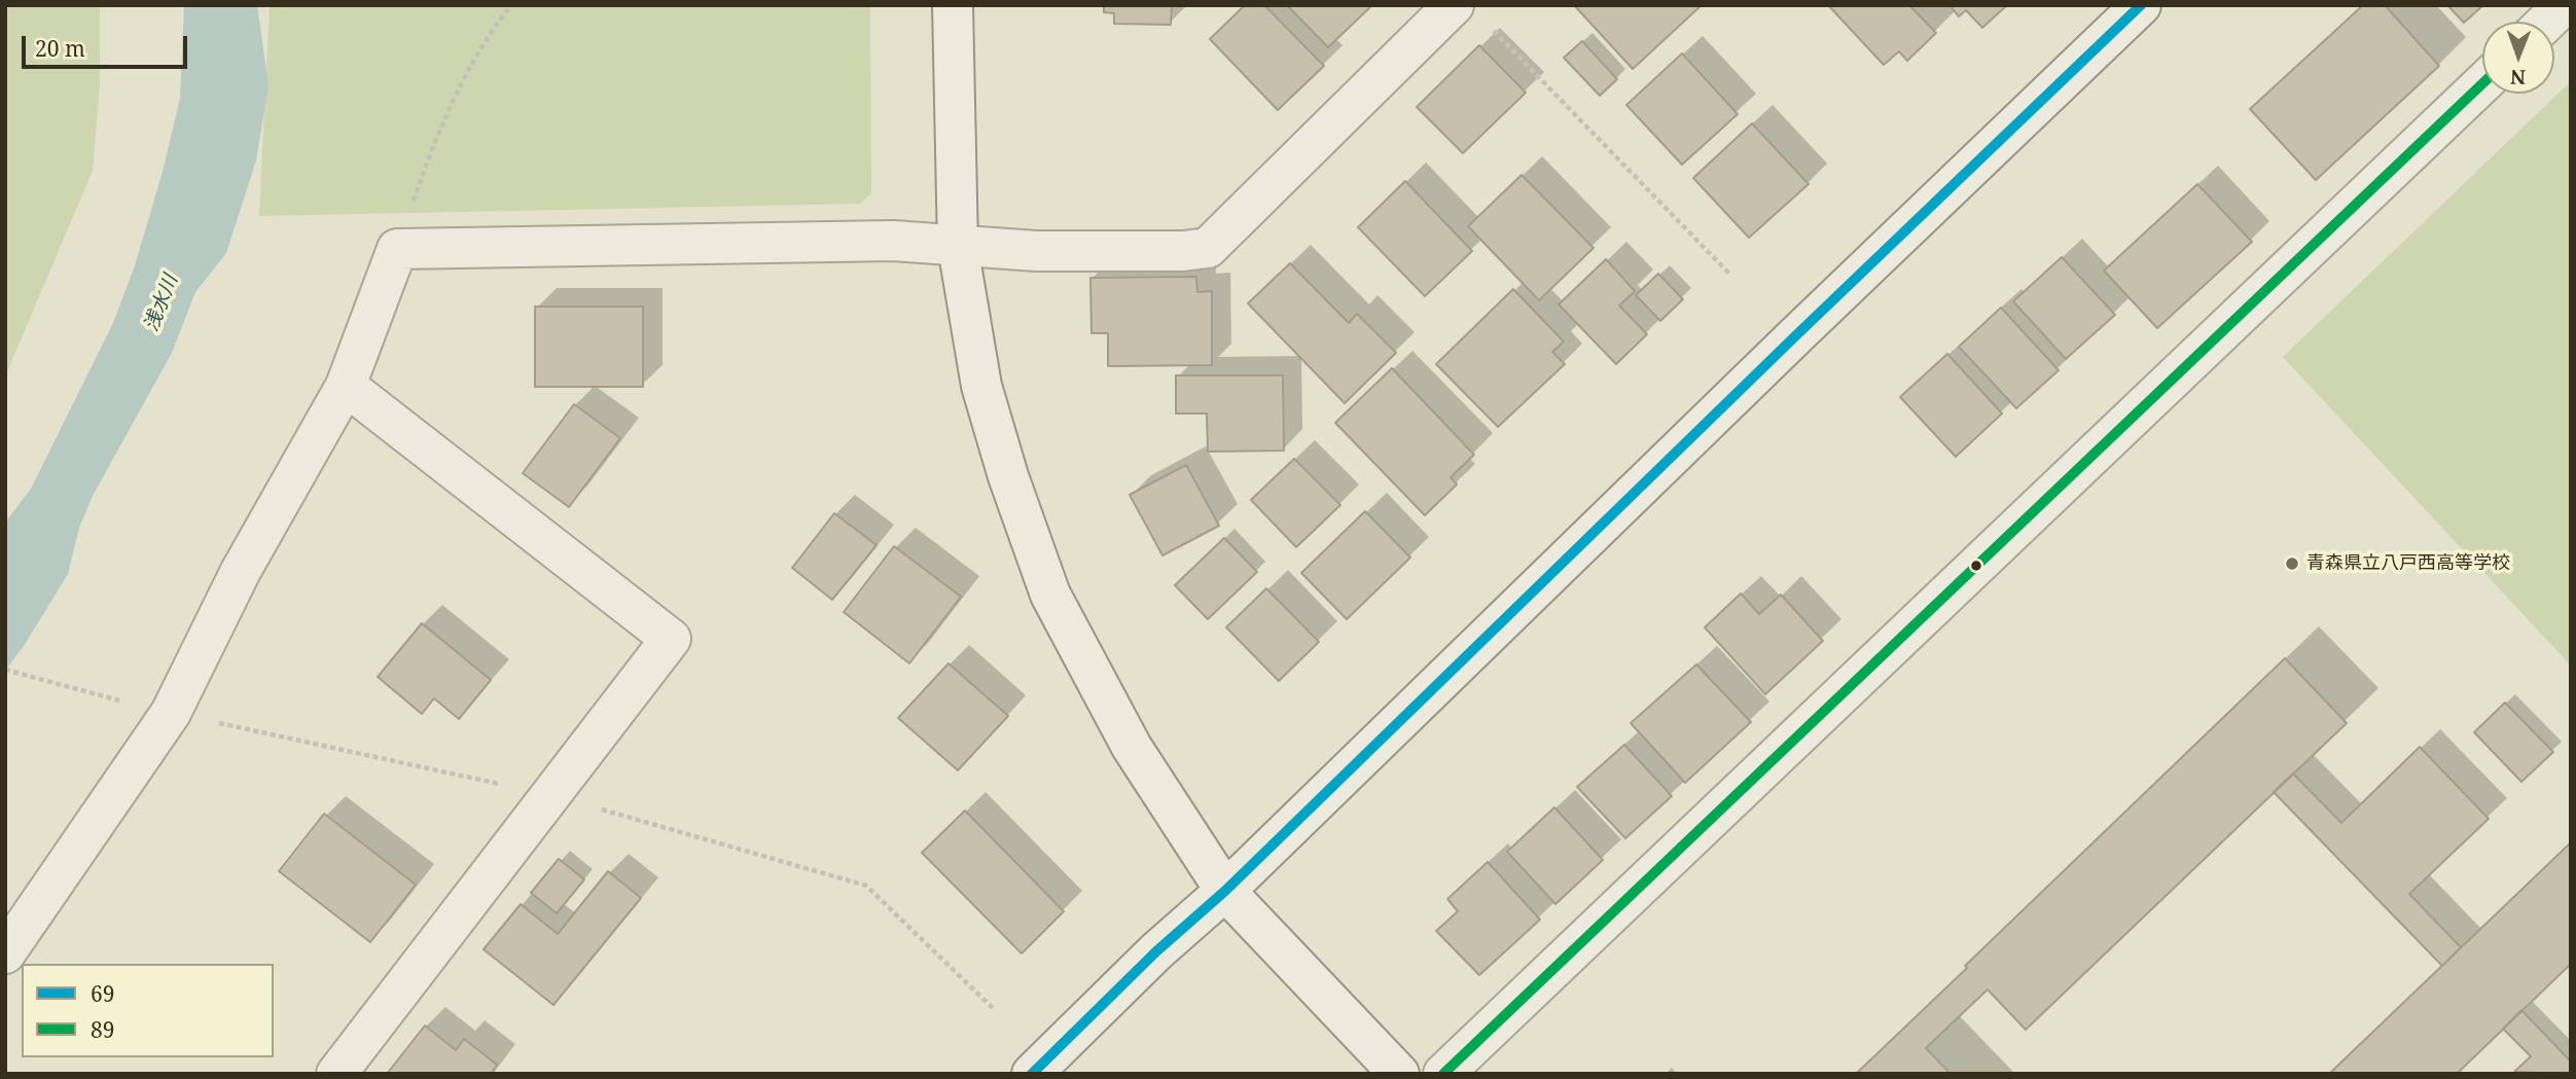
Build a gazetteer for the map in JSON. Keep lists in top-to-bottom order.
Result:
{
  "water": ["浅水川"],
  "places": ["青森県立八戸西高等学校"],
  "lines": ["transit line 69", "transit line 89"],
  "legend": ["69", "89"],
  "scale_bar": "20 m",
  "north": "bottom"
}
